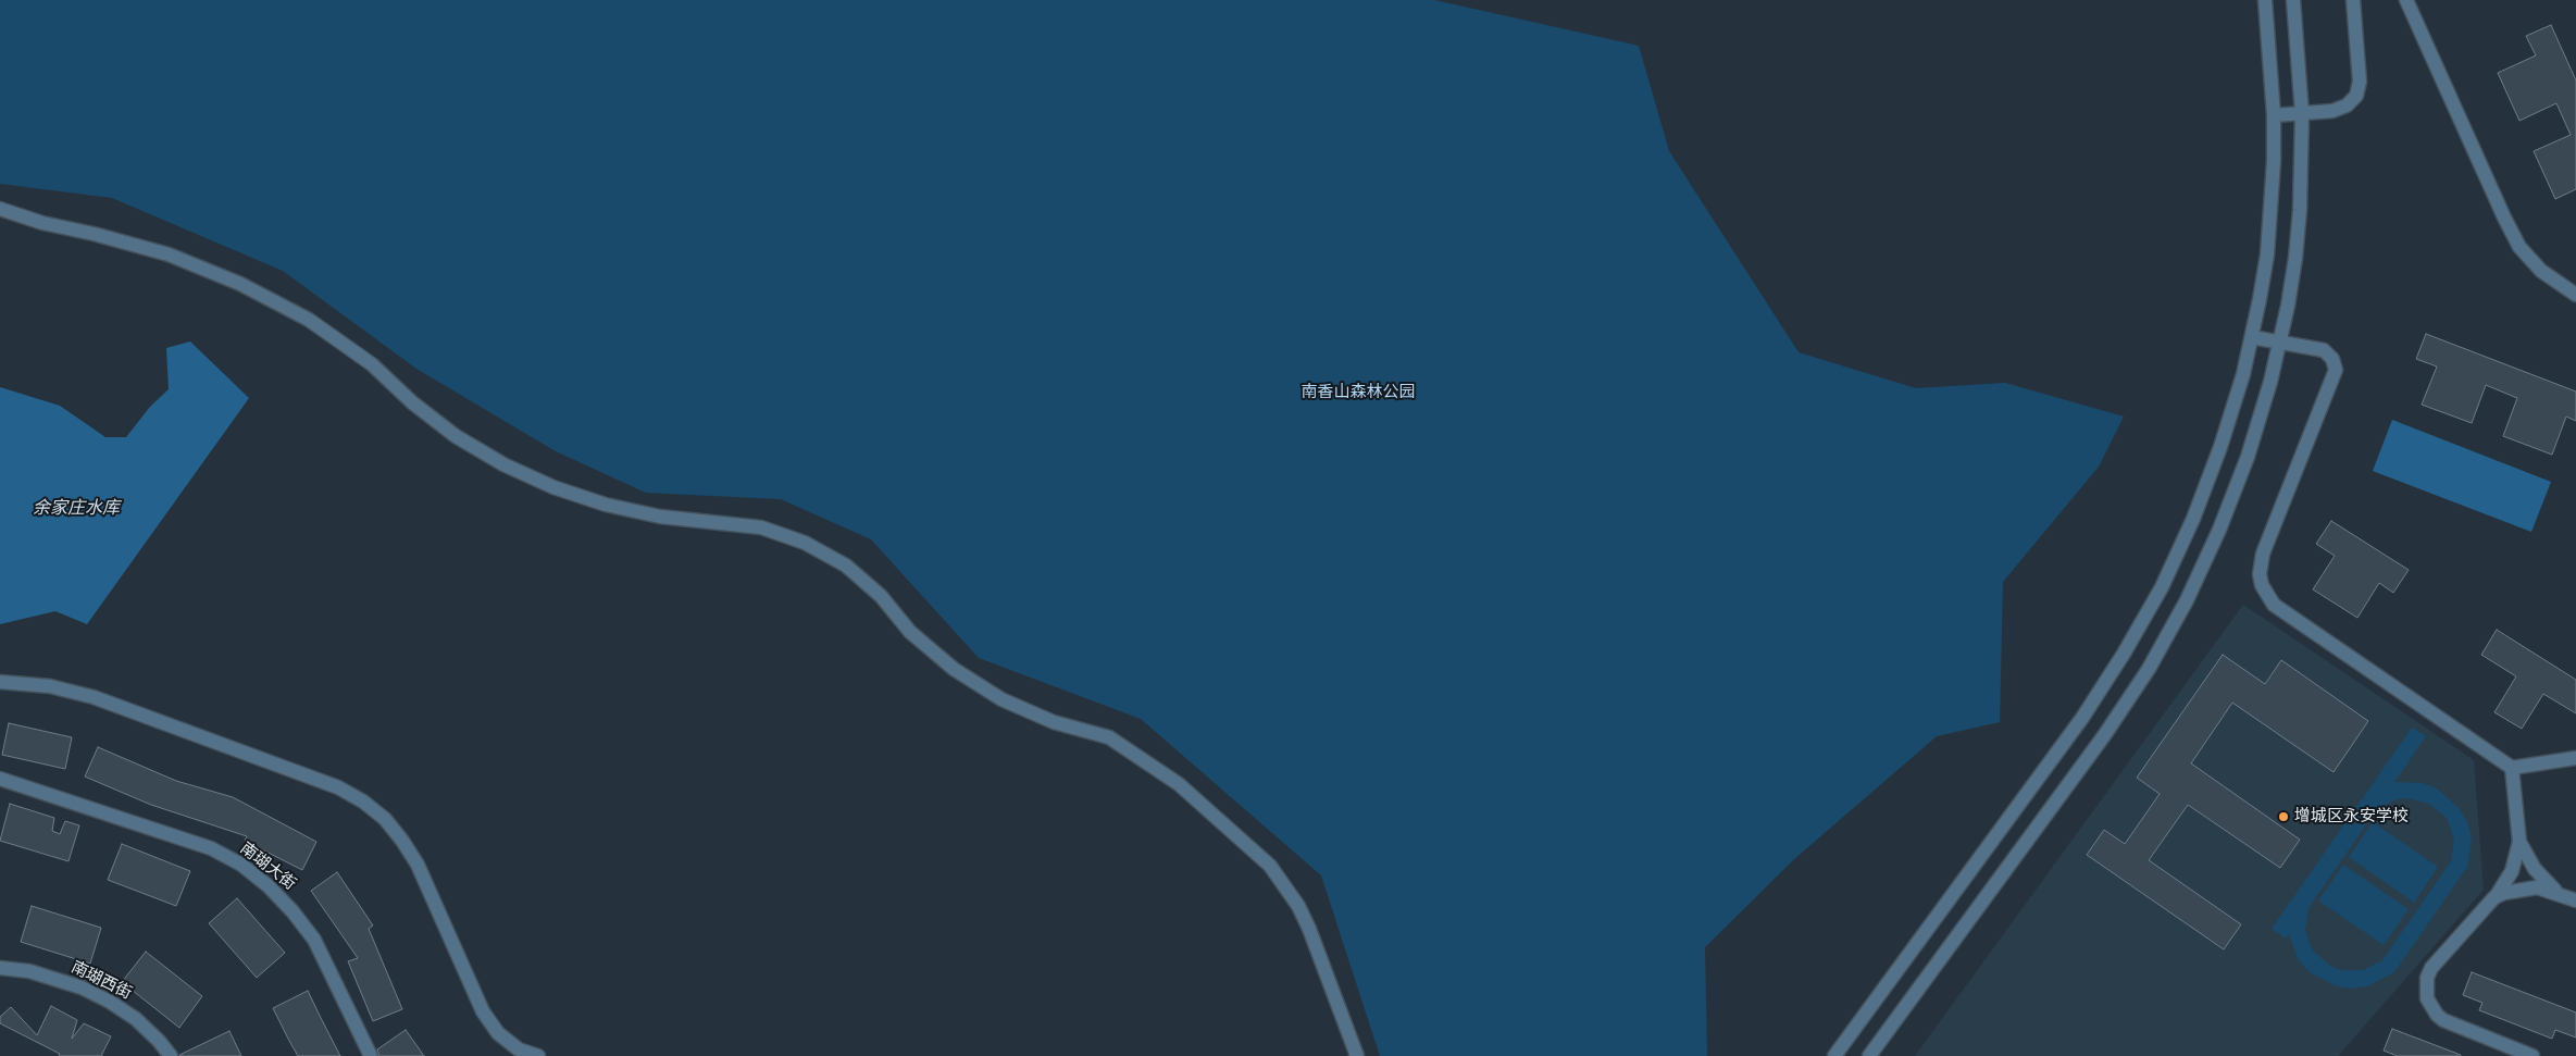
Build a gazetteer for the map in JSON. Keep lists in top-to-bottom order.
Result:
{
  "streets": {
    "street": ["南瑚大街", "南瑚西街"]
  },
  "water": ["余家庄水库"],
  "parks": ["南香山森林公园"],
  "places": ["增城区永安学校"]
}
